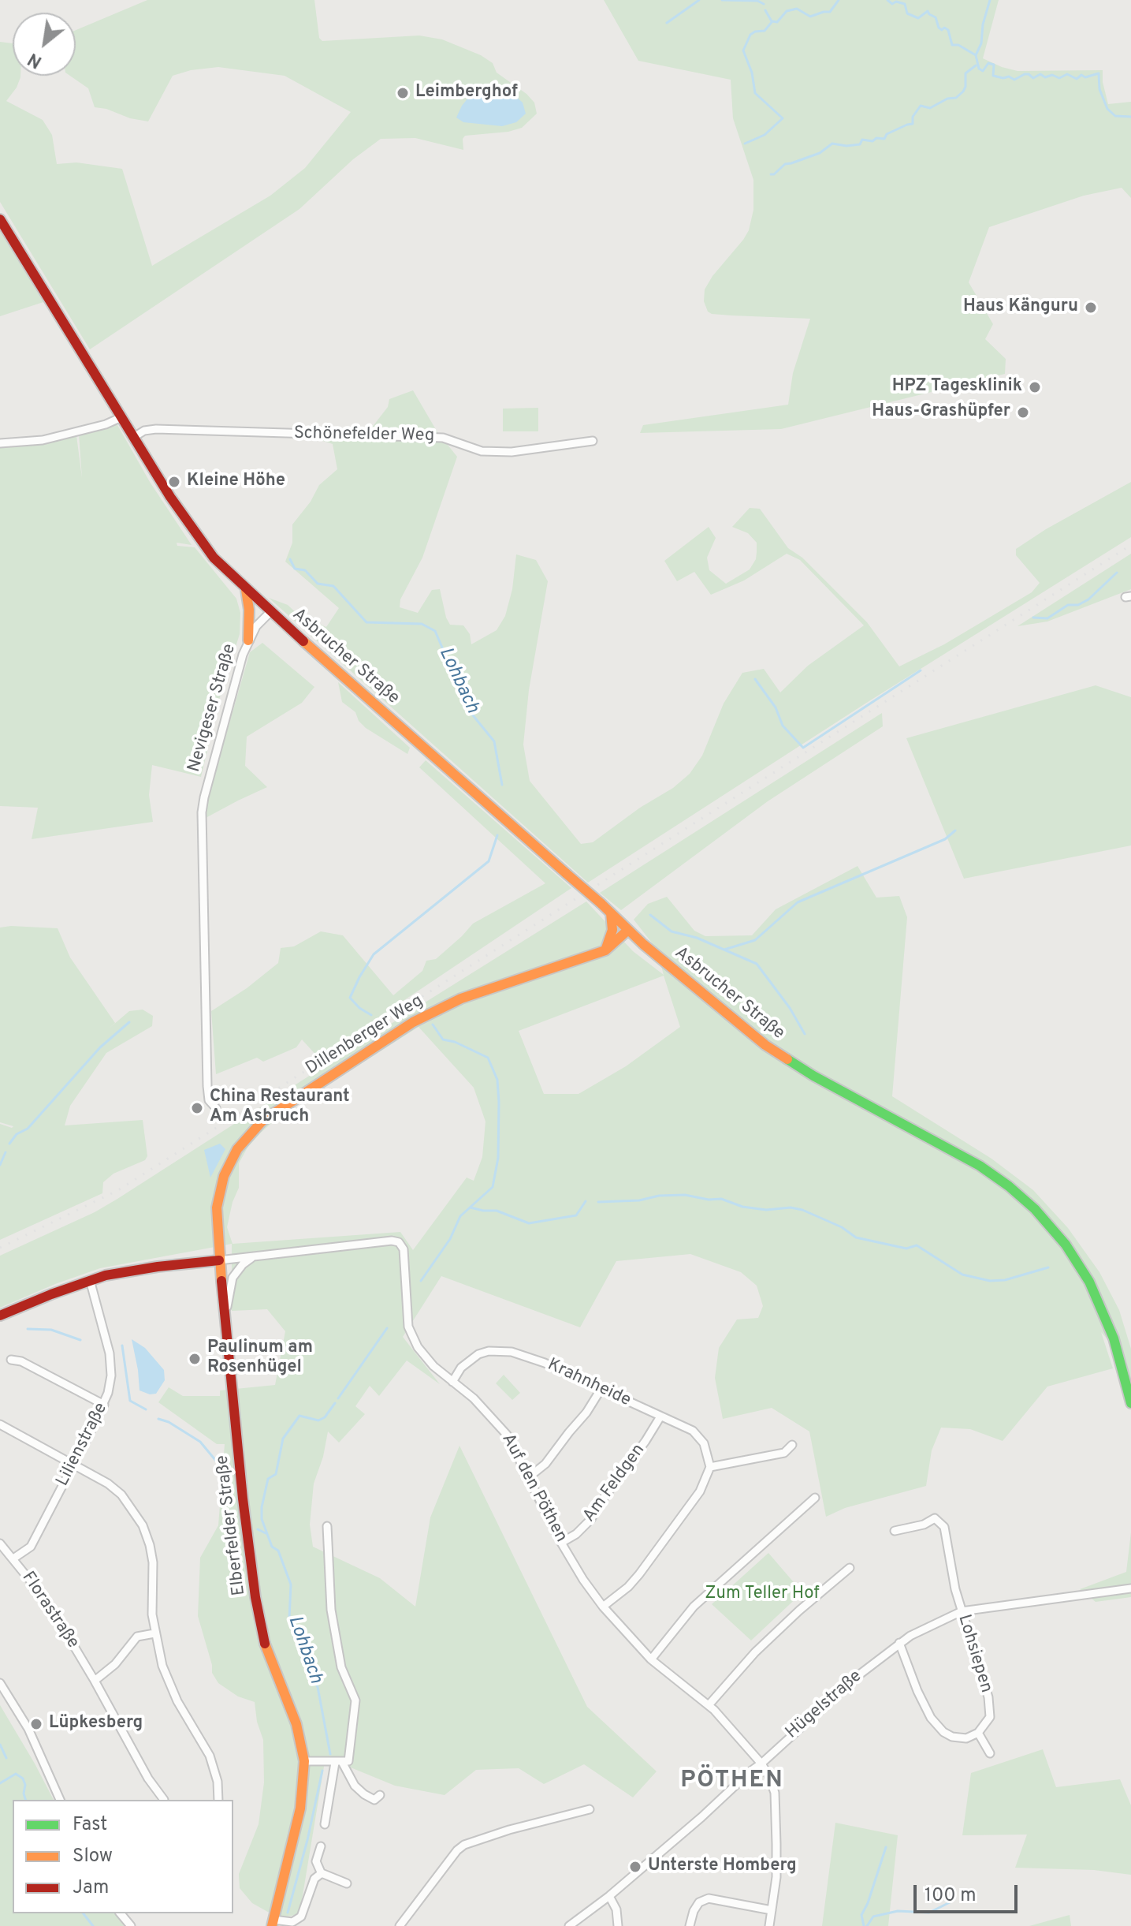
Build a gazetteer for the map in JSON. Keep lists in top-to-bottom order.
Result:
{
  "streets": {
    "main road": ["Asbrucher Straße", "Dillenberger Weg", "Elberfelder Straße"],
    "street": [
      "Schönefelder Weg",
      "Nevigeser Straße",
      "Krahnheide",
      "Lilienstraße",
      "Am Feldgen",
      "Auf den Pöthen",
      "Florastraße",
      "Lohsiepen",
      "Hügelstraße"
    ]
  },
  "crossings": [
    ["Asbrucher Straße", "Nevigeser Straße"],
    ["Asbrucher Straße", "Dillenberger Weg"],
    ["Dillenberger Weg", "Auf den Pöthen"],
    ["Dillenberger Weg", "Elberfelder Straße"],
    ["Krahnheide", "Am Feldgen"],
    ["Krahnheide", "Auf den Pöthen"],
    ["Lilienstraße", "Florastraße"],
    ["Am Feldgen", "Auf den Pöthen"],
    ["Auf den Pöthen", "Elberfelder Straße"],
    ["Auf den Pöthen", "Hügelstraße"],
    ["Lohsiepen", "Hügelstraße"]
  ],
  "districts": ["PÖTHEN"],
  "water": ["Lohbach"],
  "parks": ["Zum Teller Hof"],
  "places": [
    "Leimberghof",
    "Haus Känguru",
    "HPZ Tagesklinik",
    "Haus-Grashüpfer",
    "Kleine Höhe",
    "China Restaurant Am Asbruch",
    "Paulinum am Rosenhügel",
    "Lüpkesberg",
    "Unterste Homberg"
  ],
  "legend": ["Fast", "Slow", "Jam"],
  "scale_bar": "100 m",
  "north": "bottom left"
}
